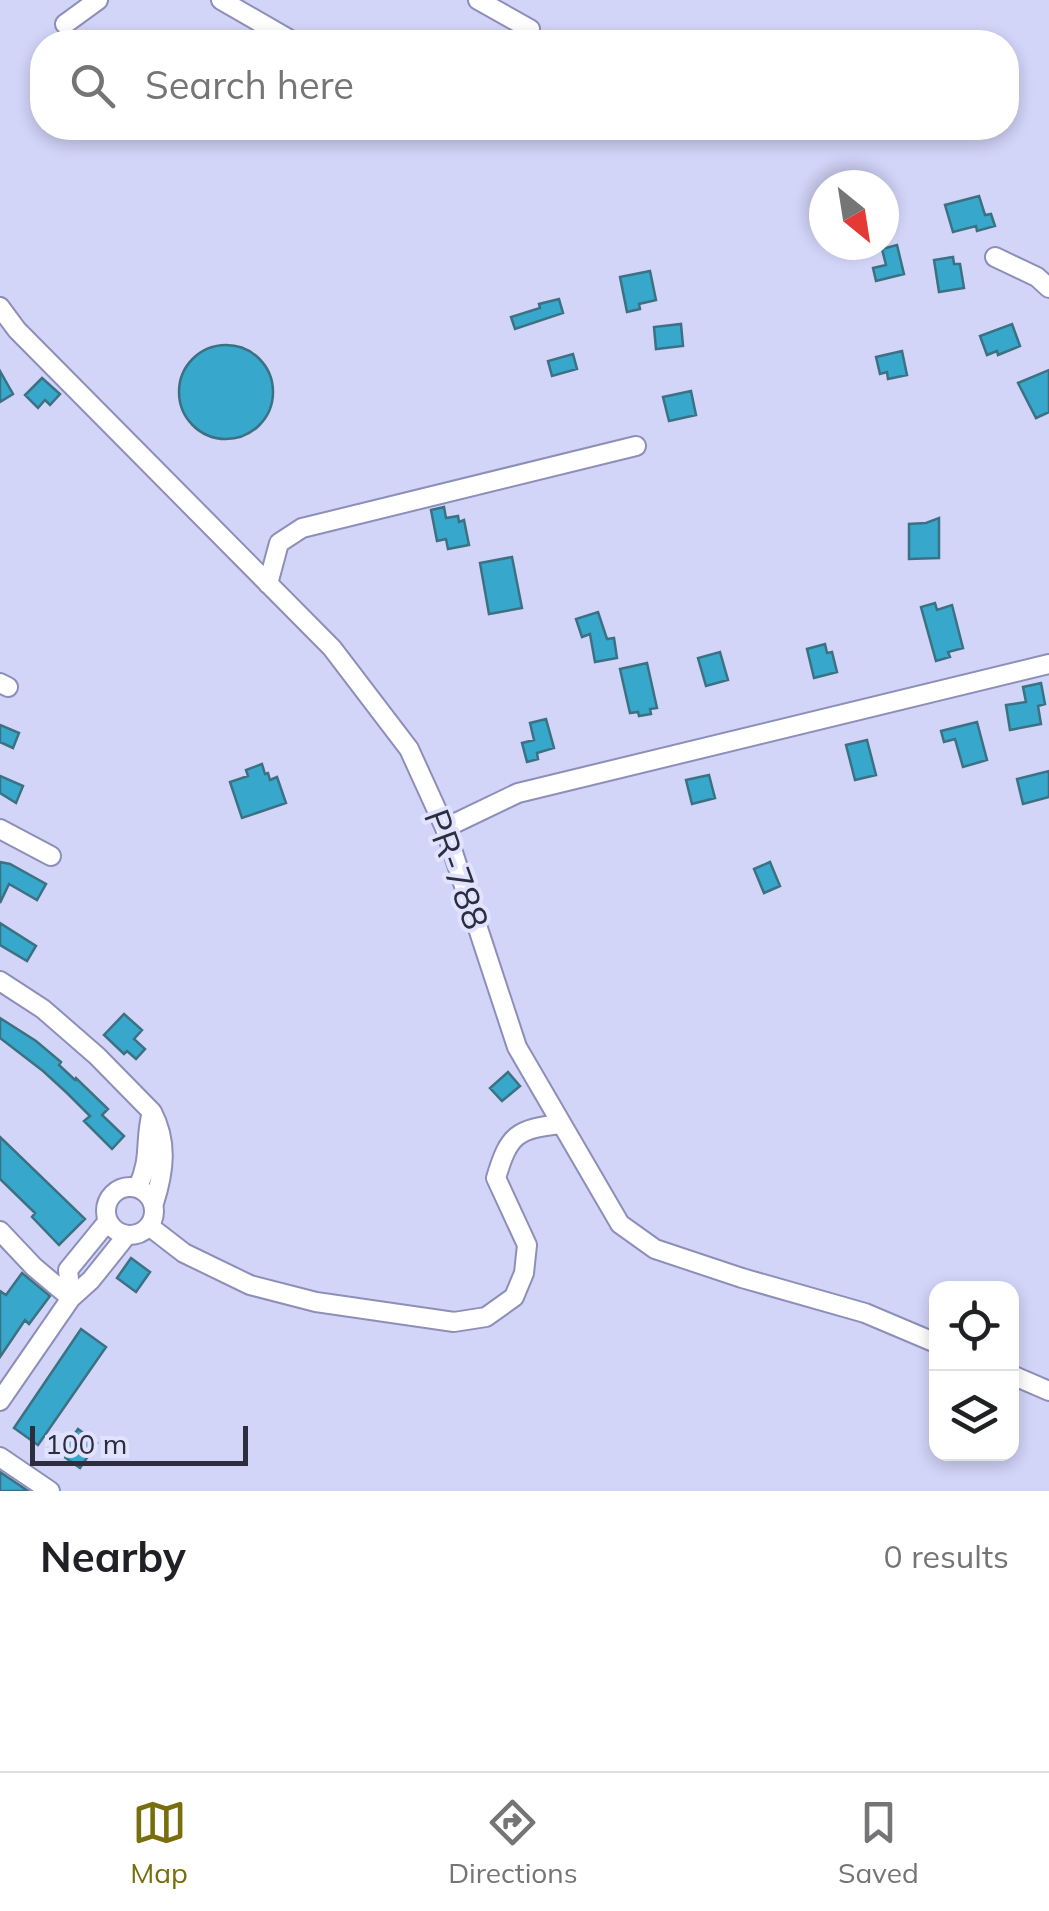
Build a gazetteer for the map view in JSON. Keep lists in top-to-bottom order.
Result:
{
  "streets": {
    "street": ["PR-788"]
  },
  "scale_bar": "100 m",
  "north": "bottom right",
  "page": {
    "search": "Search here",
    "scale": "100 m",
    "heading": ["Nearby", "0 results"],
    "nav": ["Map", "Directions", "Saved"]
  }
}
